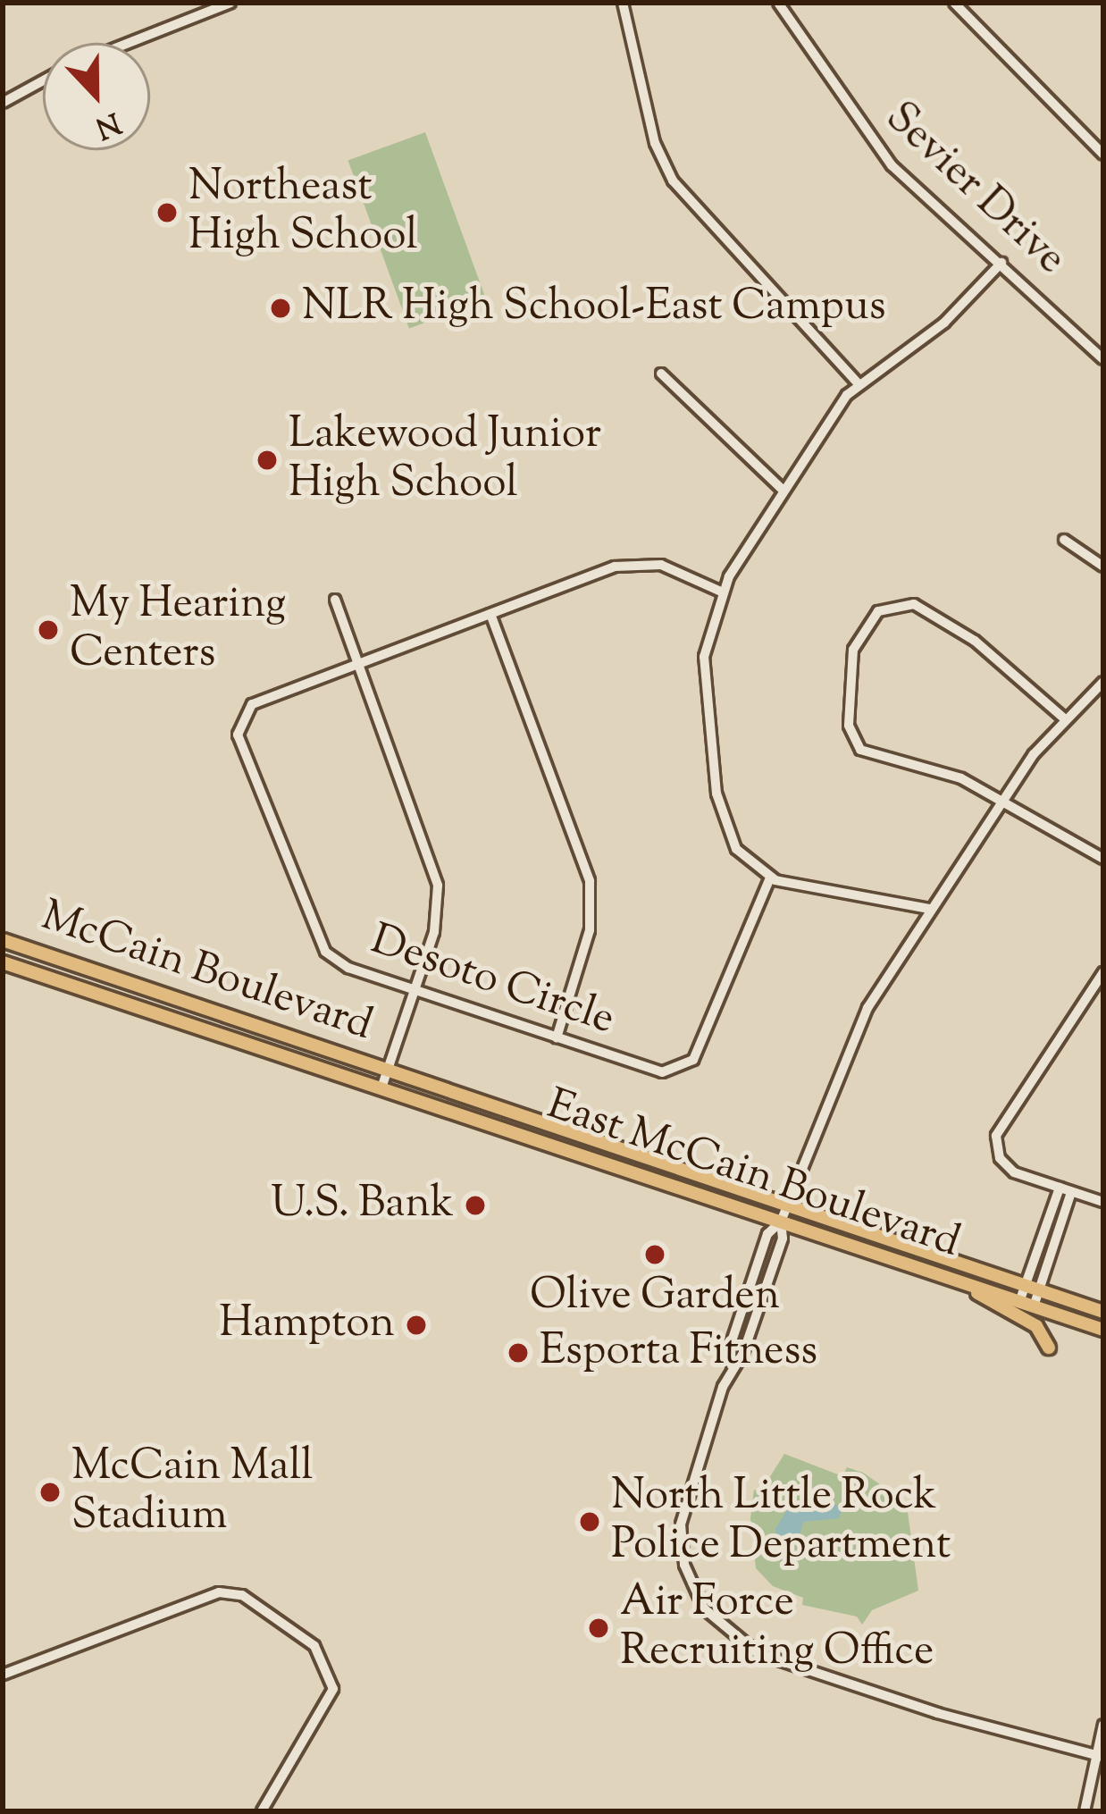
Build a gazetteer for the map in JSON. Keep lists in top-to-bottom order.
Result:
{
  "streets": {
    "main road": ["McCain Boulevard", "East McCain Boulevard"],
    "street": ["Sevier Drive", "Desoto Circle"]
  },
  "crossings": [
    ["McCain Boulevard", "East McCain Boulevard"]
  ],
  "places": [
    "Northeast High School",
    "NLR High School-East Campus",
    "Lakewood Junior High School",
    "My Hearing Centers",
    "U.S. Bank",
    "Olive Garden",
    "Hampton",
    "Esporta Fitness",
    "McCain Mall Stadium",
    "North Little Rock Police Department",
    "Air Force Recruiting Office"
  ],
  "north": "bottom"
}
